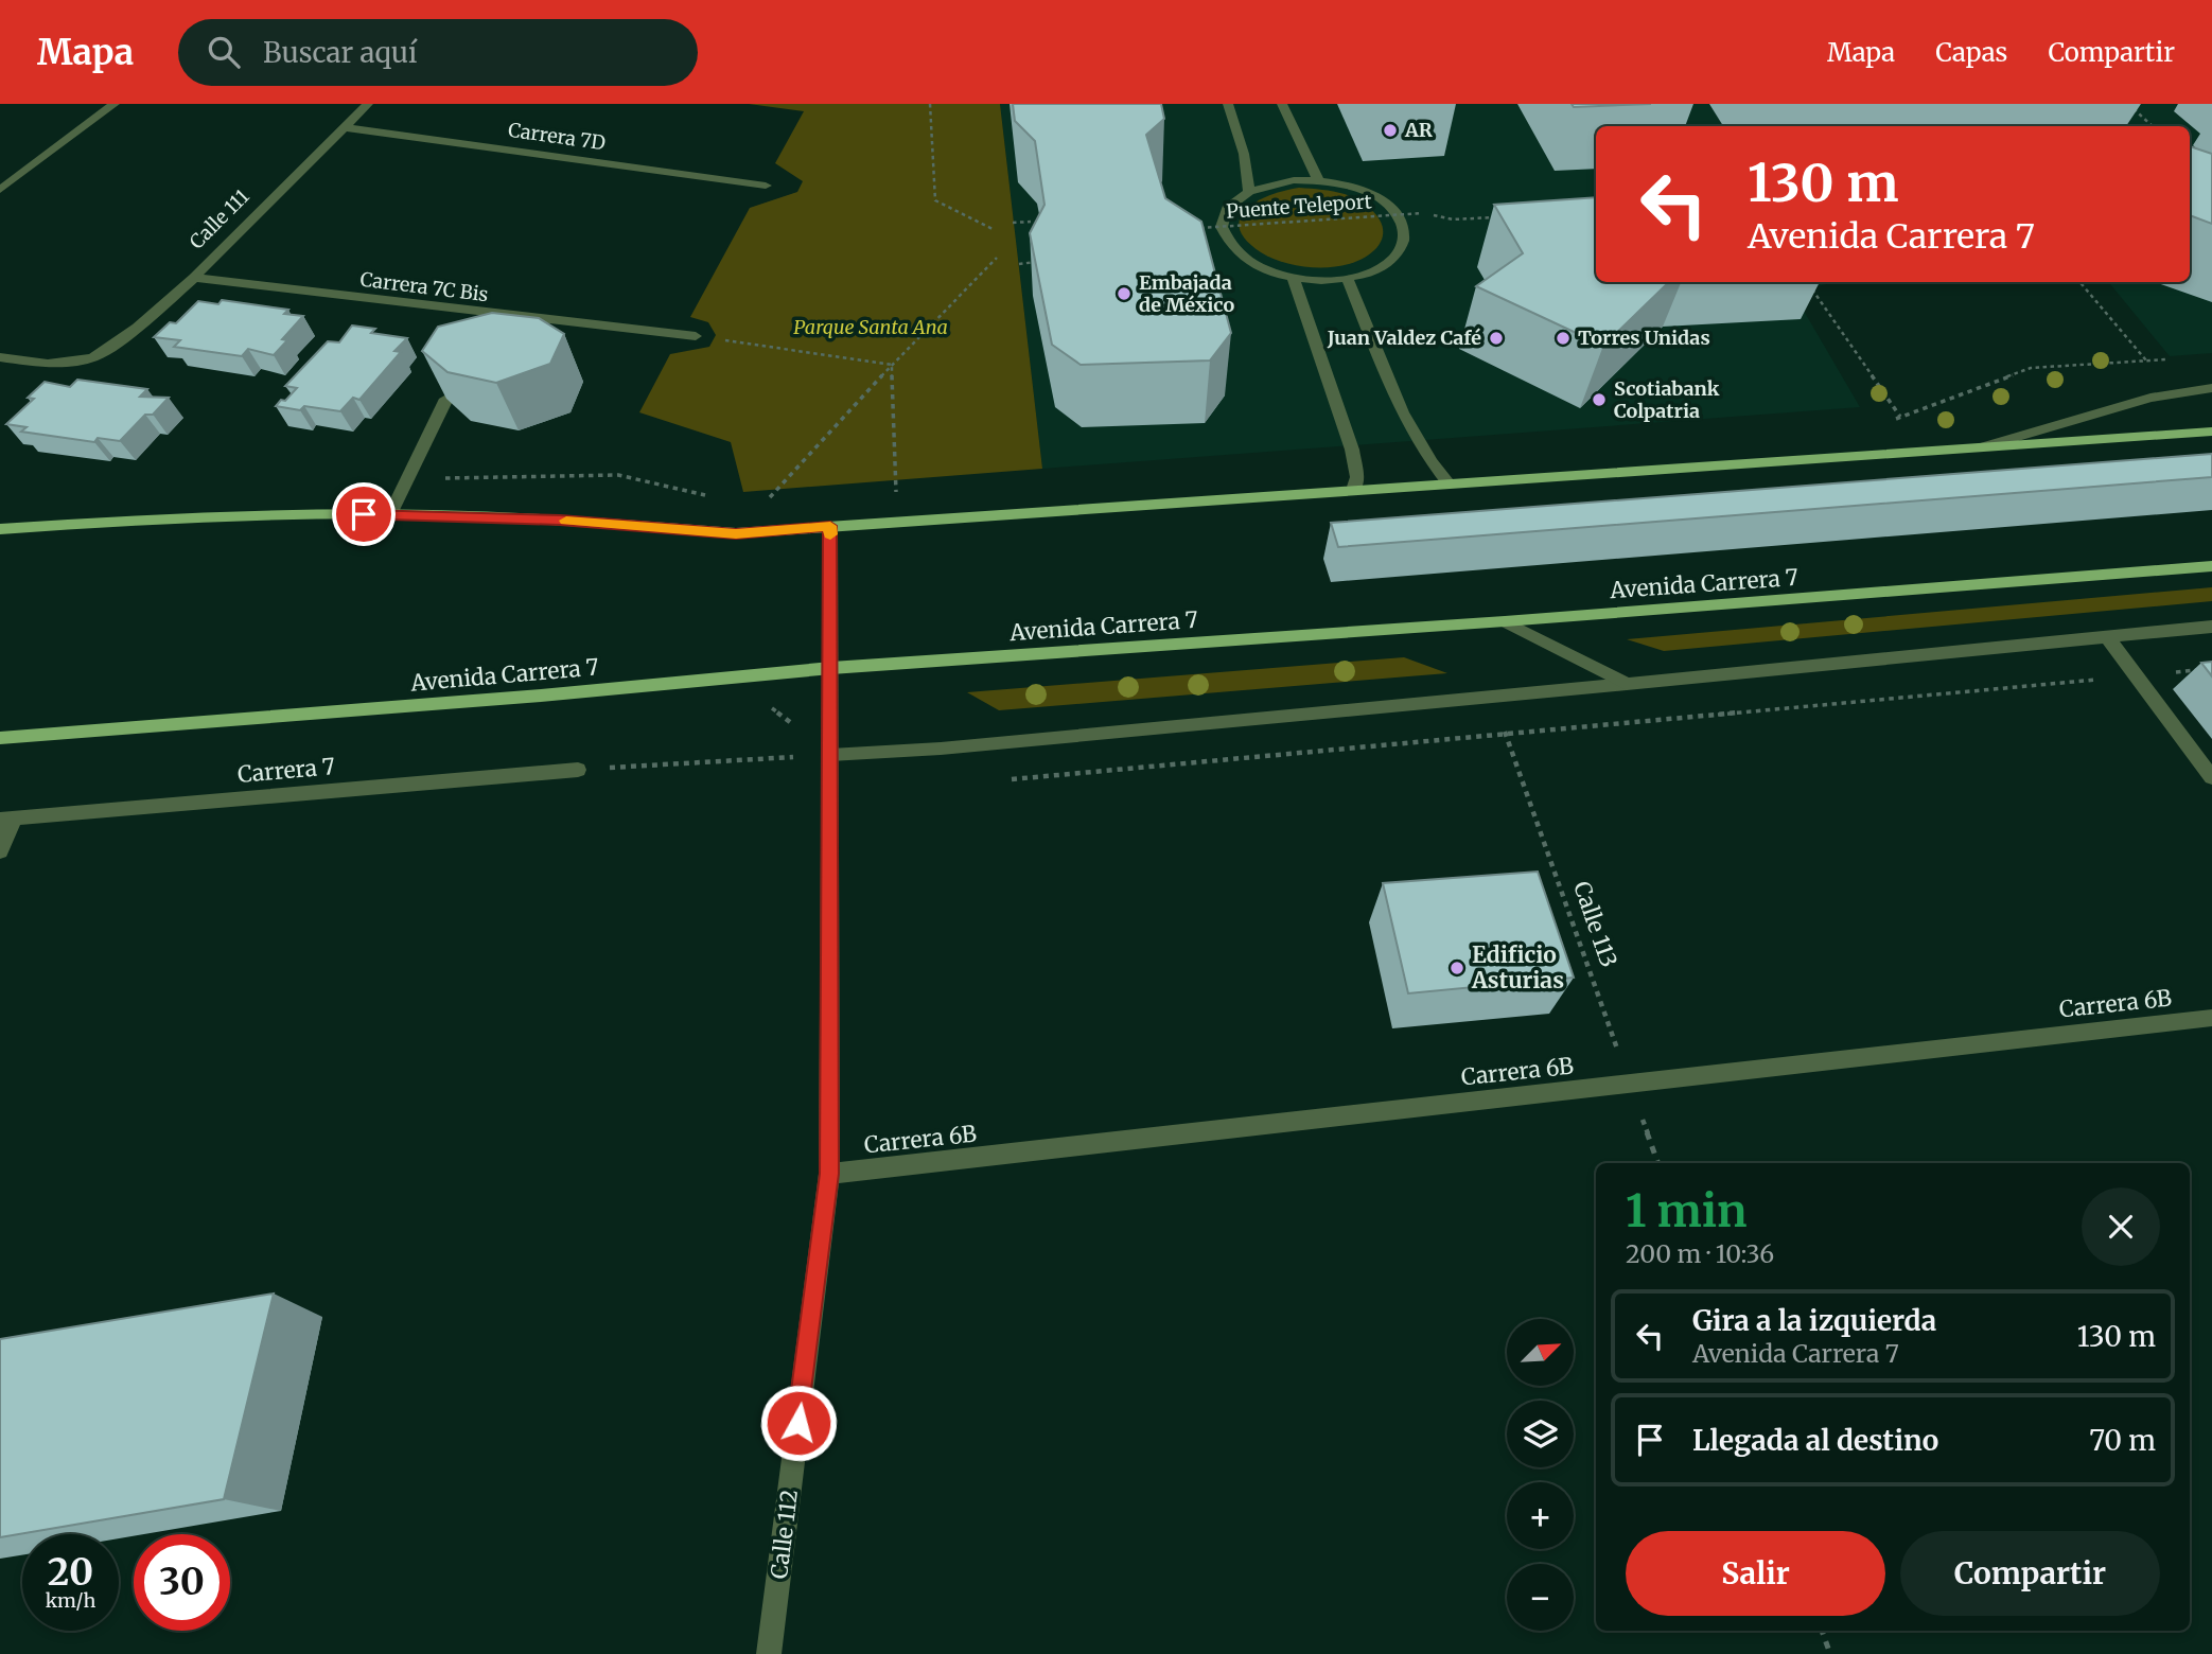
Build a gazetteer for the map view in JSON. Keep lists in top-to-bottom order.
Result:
{
  "streets": {
    "main road": ["Avenida Carrera 7"],
    "street": [
      "Carrera 7D",
      "Calle 111",
      "Carrera 7C Bis",
      "Carrera 7",
      "Carrera 6B",
      "Calle 112"
    ],
    "path": ["Puente Teleport", "Calle 113"]
  },
  "crossings": [
    ["Carrera 7D", "Calle 111"],
    ["Calle 111", "Carrera 7C Bis"],
    ["Avenida Carrera 7", "Calle 112"],
    ["Calle 113", "Carrera 6B"],
    ["Carrera 6B", "Calle 112"]
  ],
  "parks": ["Parque Santa Ana"],
  "places": [
    "AR",
    "Embajada de México",
    "Juan Valdez Café",
    "Torres Unidas",
    "Scotiabank Colpatria",
    "Edificio Asturias"
  ],
  "north": "top right",
  "page": {
    "header": "Mapa",
    "search": "Buscar aquí",
    "nav": ["Mapa", "Capas", "Compartir"],
    "turn": ["130 m", "Avenida Carrera 7"],
    "heading": ["1 min", "200 m · 10:36"],
    "list": [
      {
        "name": "Gira a la izquierda",
        "note": "Avenida Carrera 7",
        "value": "130 m"
      },
      {
        "name": "Llegada al destino",
        "value": "70 m"
      }
    ],
    "map_buttons": ["+", "−"],
    "buttons": ["Salir", "Compartir"],
    "speed": "20 km/h",
    "limit": "30"
  }
}
